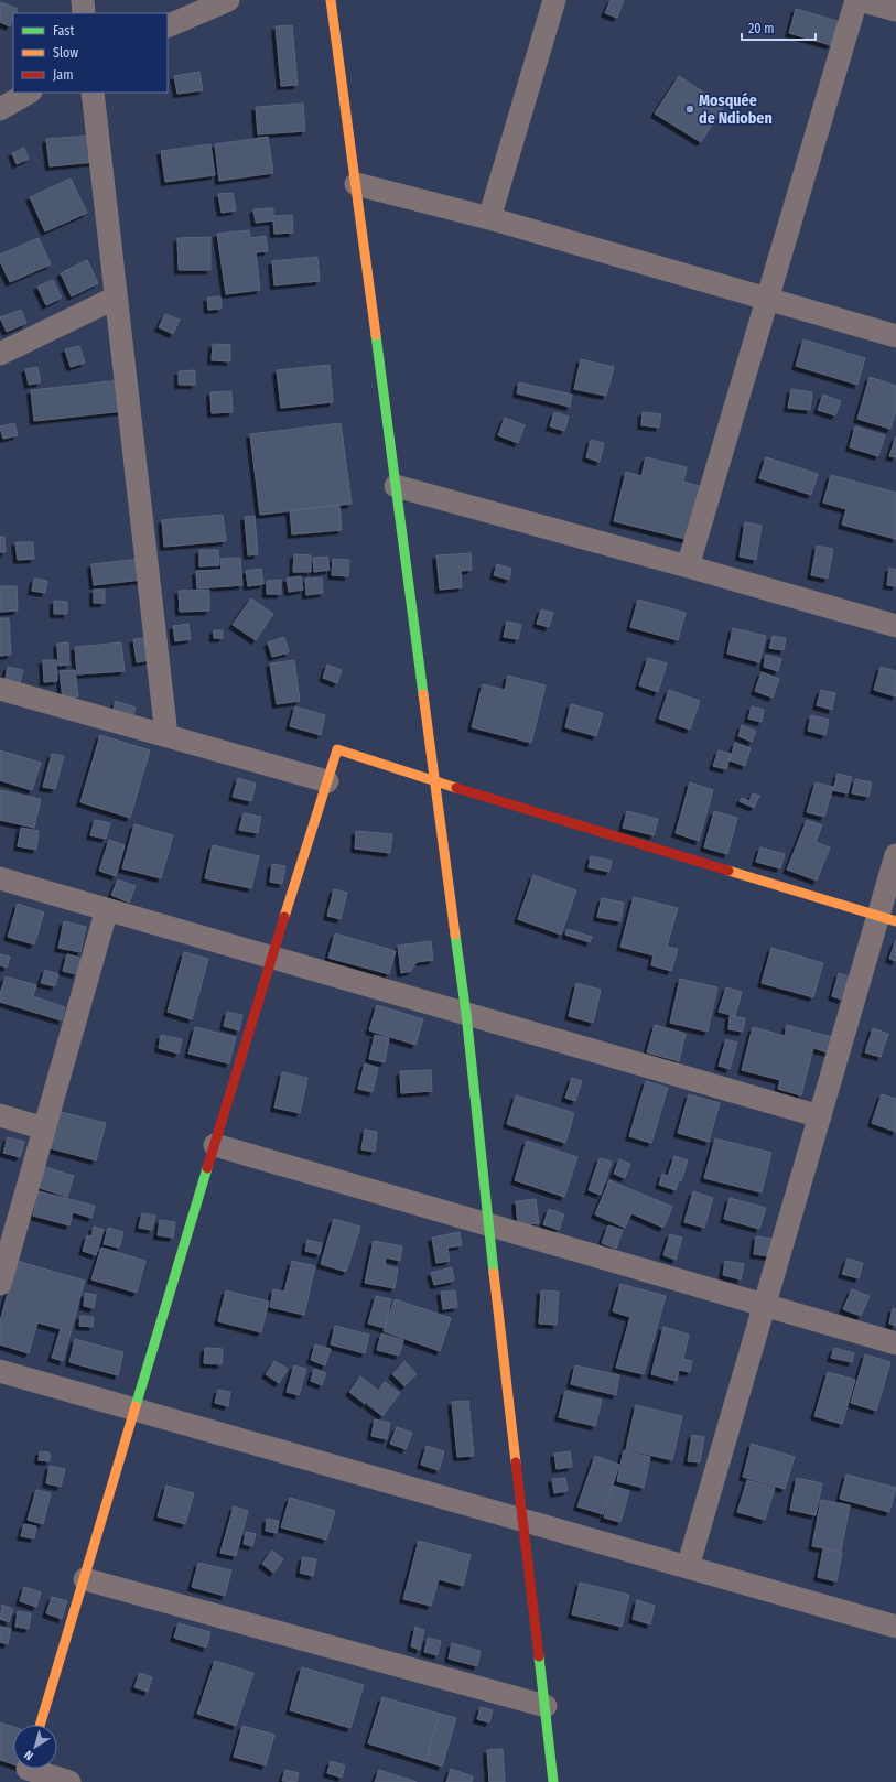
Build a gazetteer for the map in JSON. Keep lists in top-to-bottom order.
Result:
{
  "places": ["Mosquée de Ndioben"],
  "legend": ["Fast", "Slow", "Jam"],
  "scale_bar": "20 m",
  "north": "bottom left"
}
